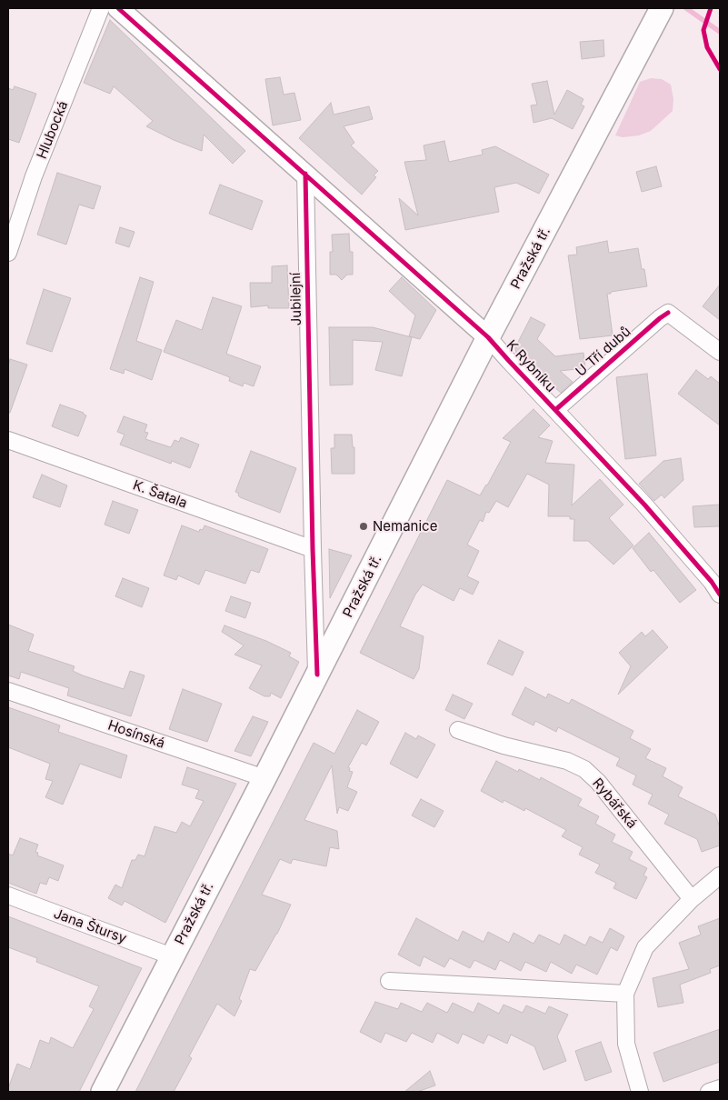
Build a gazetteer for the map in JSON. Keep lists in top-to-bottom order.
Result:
{
  "streets": {
    "main road": ["Pražská tř."],
    "street": [
      "Hlubocká",
      "Jubilejní",
      "U Tří dubů",
      "K Rybníku",
      "K. Šatala",
      "Hosínská",
      "Rybářská",
      "Jana Štursy"
    ]
  },
  "crossings": [
    ["Pražská tř.", "Jubilejní"],
    ["Pražská tř.", "K Rybníku"],
    ["Pražská tř.", "Hosínská"],
    ["Pražská tř.", "Jana Štursy"],
    ["Jubilejní", "K Rybníku"],
    ["Jubilejní", "K. Šatala"],
    ["U Tří dubů", "K Rybníku"]
  ],
  "places": ["Nemanice"]
}
